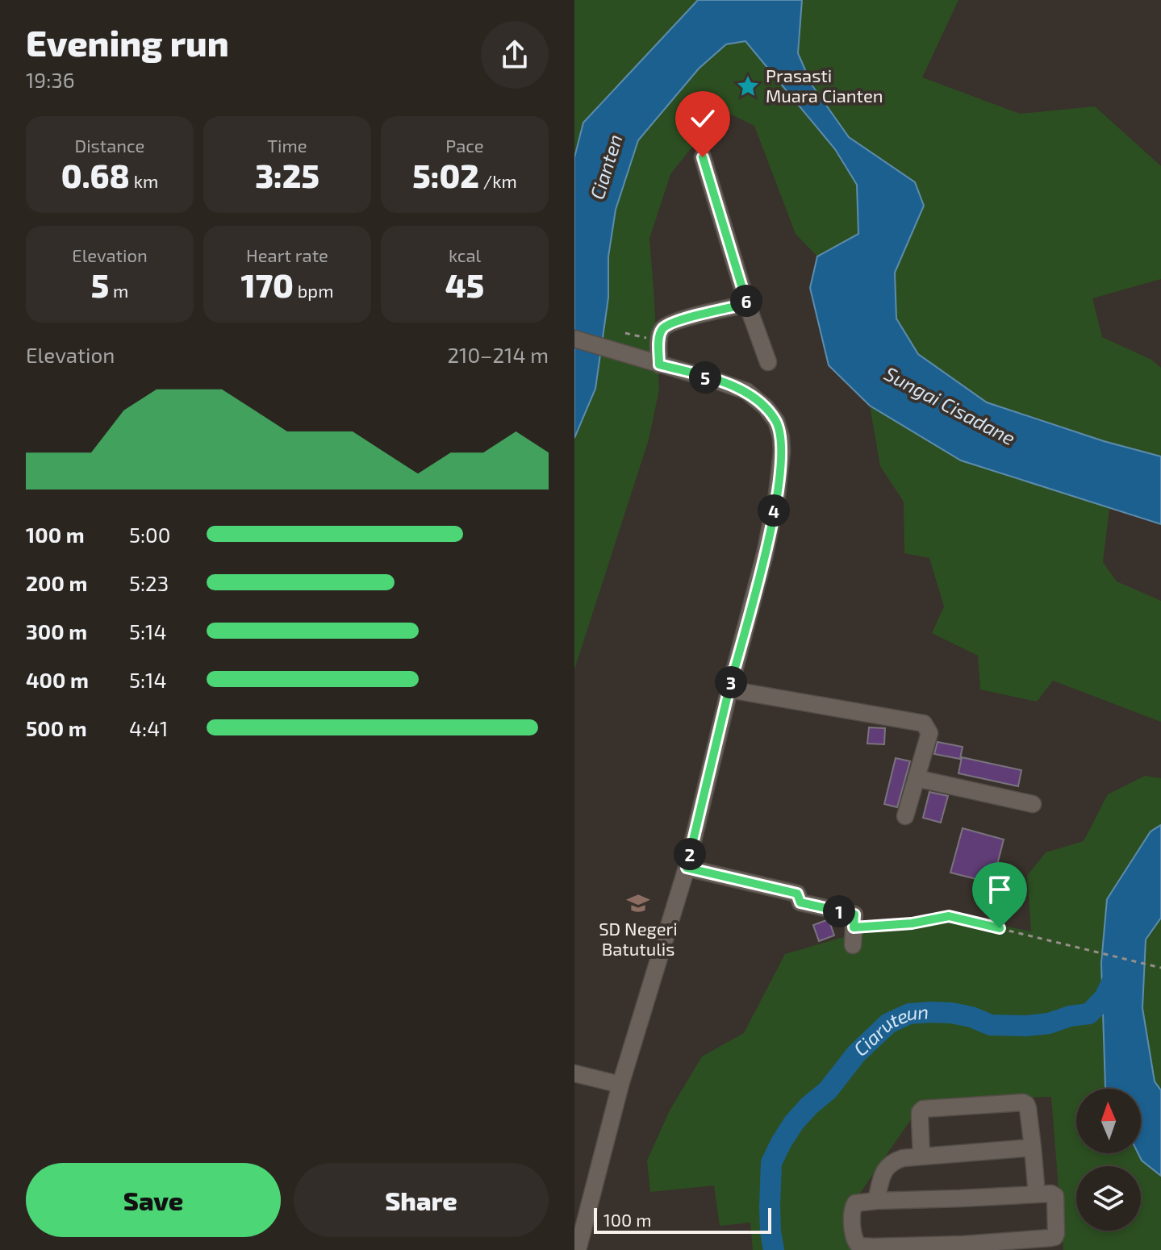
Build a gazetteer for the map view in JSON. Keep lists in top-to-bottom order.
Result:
{
  "water": ["Cianten", "Sungai Cisadane", "Ciaruteun"],
  "places": {
    "place": ["Prasasti Muara Cianten"],
    "school or university": ["SD Negeri Batutulis"]
  },
  "scale_bar": "100 m",
  "north": "top",
  "page": {
    "heading": ["Evening run", "19:36"],
    "stats": [
      ["Distance", "0.68 km"],
      ["Time", "3:25"],
      ["Pace", "5:02 /km"],
      ["Elevation", "5 m"],
      ["Heart rate", "170 bpm"],
      ["kcal", "45"]
    ],
    "pins": [
      "6",
      "5",
      "4",
      "3",
      "2",
      "1"
    ],
    "chart": ["Elevation", "210–214 m"],
    "list": [
      {
        "name": "100 m",
        "note": "5:00"
      },
      {
        "name": "200 m",
        "note": "5:23"
      },
      {
        "name": "300 m",
        "note": "5:14"
      },
      {
        "name": "400 m",
        "note": "5:14"
      },
      {
        "name": "500 m",
        "note": "4:41"
      }
    ],
    "buttons": ["Save", "Share"],
    "scale": "100 m"
  }
}
